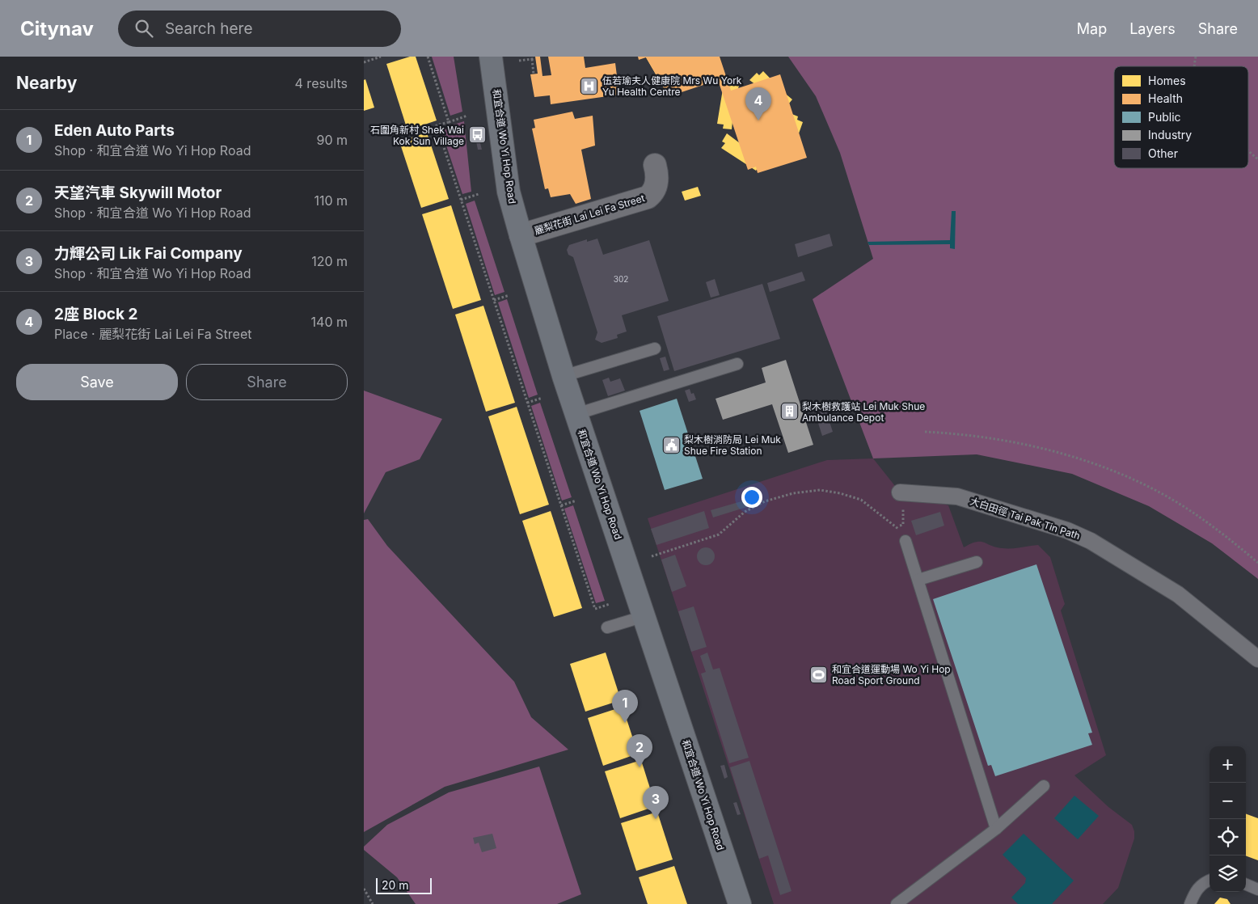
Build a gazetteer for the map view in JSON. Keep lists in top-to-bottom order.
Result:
{
  "streets": {
    "main road": ["和宜合道 Wo Yi Hop Road"],
    "street": ["麗梨花街 Lai Lei Fa Street", "大白田徑 Tai Pak Tin Path"]
  },
  "crossings": [
    ["和宜合道 Wo Yi Hop Road", "麗梨花街 Lai Lei Fa Street"]
  ],
  "places": {
    "hospital": ["伍若瑜夫人健康院 Mrs Wu York Yu Health Centre"],
    "bus stop": ["石圍角新村 Shek Wai Kok Sun Village"],
    "building": ["梨木樹救護站 Lei Muk Shue Ambulance Depot"],
    "public building": ["梨木樹消防局 Lei Muk Shue Fire Station"],
    "sports": ["和宜合道運動場 Wo Yi Hop Road Sport Ground"]
  },
  "house_numbers": ["302"],
  "legend": [
    "Homes",
    "Health",
    "Public",
    "Industry",
    "Other"
  ],
  "scale_bar": "20 m",
  "page": {
    "header": "Citynav",
    "search": "Search here",
    "nav": ["Map", "Layers", "Share"],
    "heading": ["Nearby", "4 results"],
    "pins": [
      "4",
      "1",
      "2",
      "3"
    ],
    "list": [
      {
        "mark": "1",
        "name": "Eden Auto Parts",
        "note": "Shop · 和宜合道 Wo Yi Hop Road",
        "value": "90 m"
      },
      {
        "mark": "2",
        "name": "天望汽車 Skywill Motor",
        "note": "Shop · 和宜合道 Wo Yi Hop Road",
        "value": "110 m"
      },
      {
        "mark": "3",
        "name": "力輝公司 Lik Fai Company",
        "note": "Shop · 和宜合道 Wo Yi Hop Road",
        "value": "120 m"
      },
      {
        "mark": "4",
        "name": "2座 Block 2",
        "note": "Place · 麗梨花街 Lai Lei Fa Street",
        "value": "140 m"
      }
    ],
    "buttons": ["Save", "Share"],
    "map_buttons": ["+", "−"],
    "scale": "20 m"
  }
}
